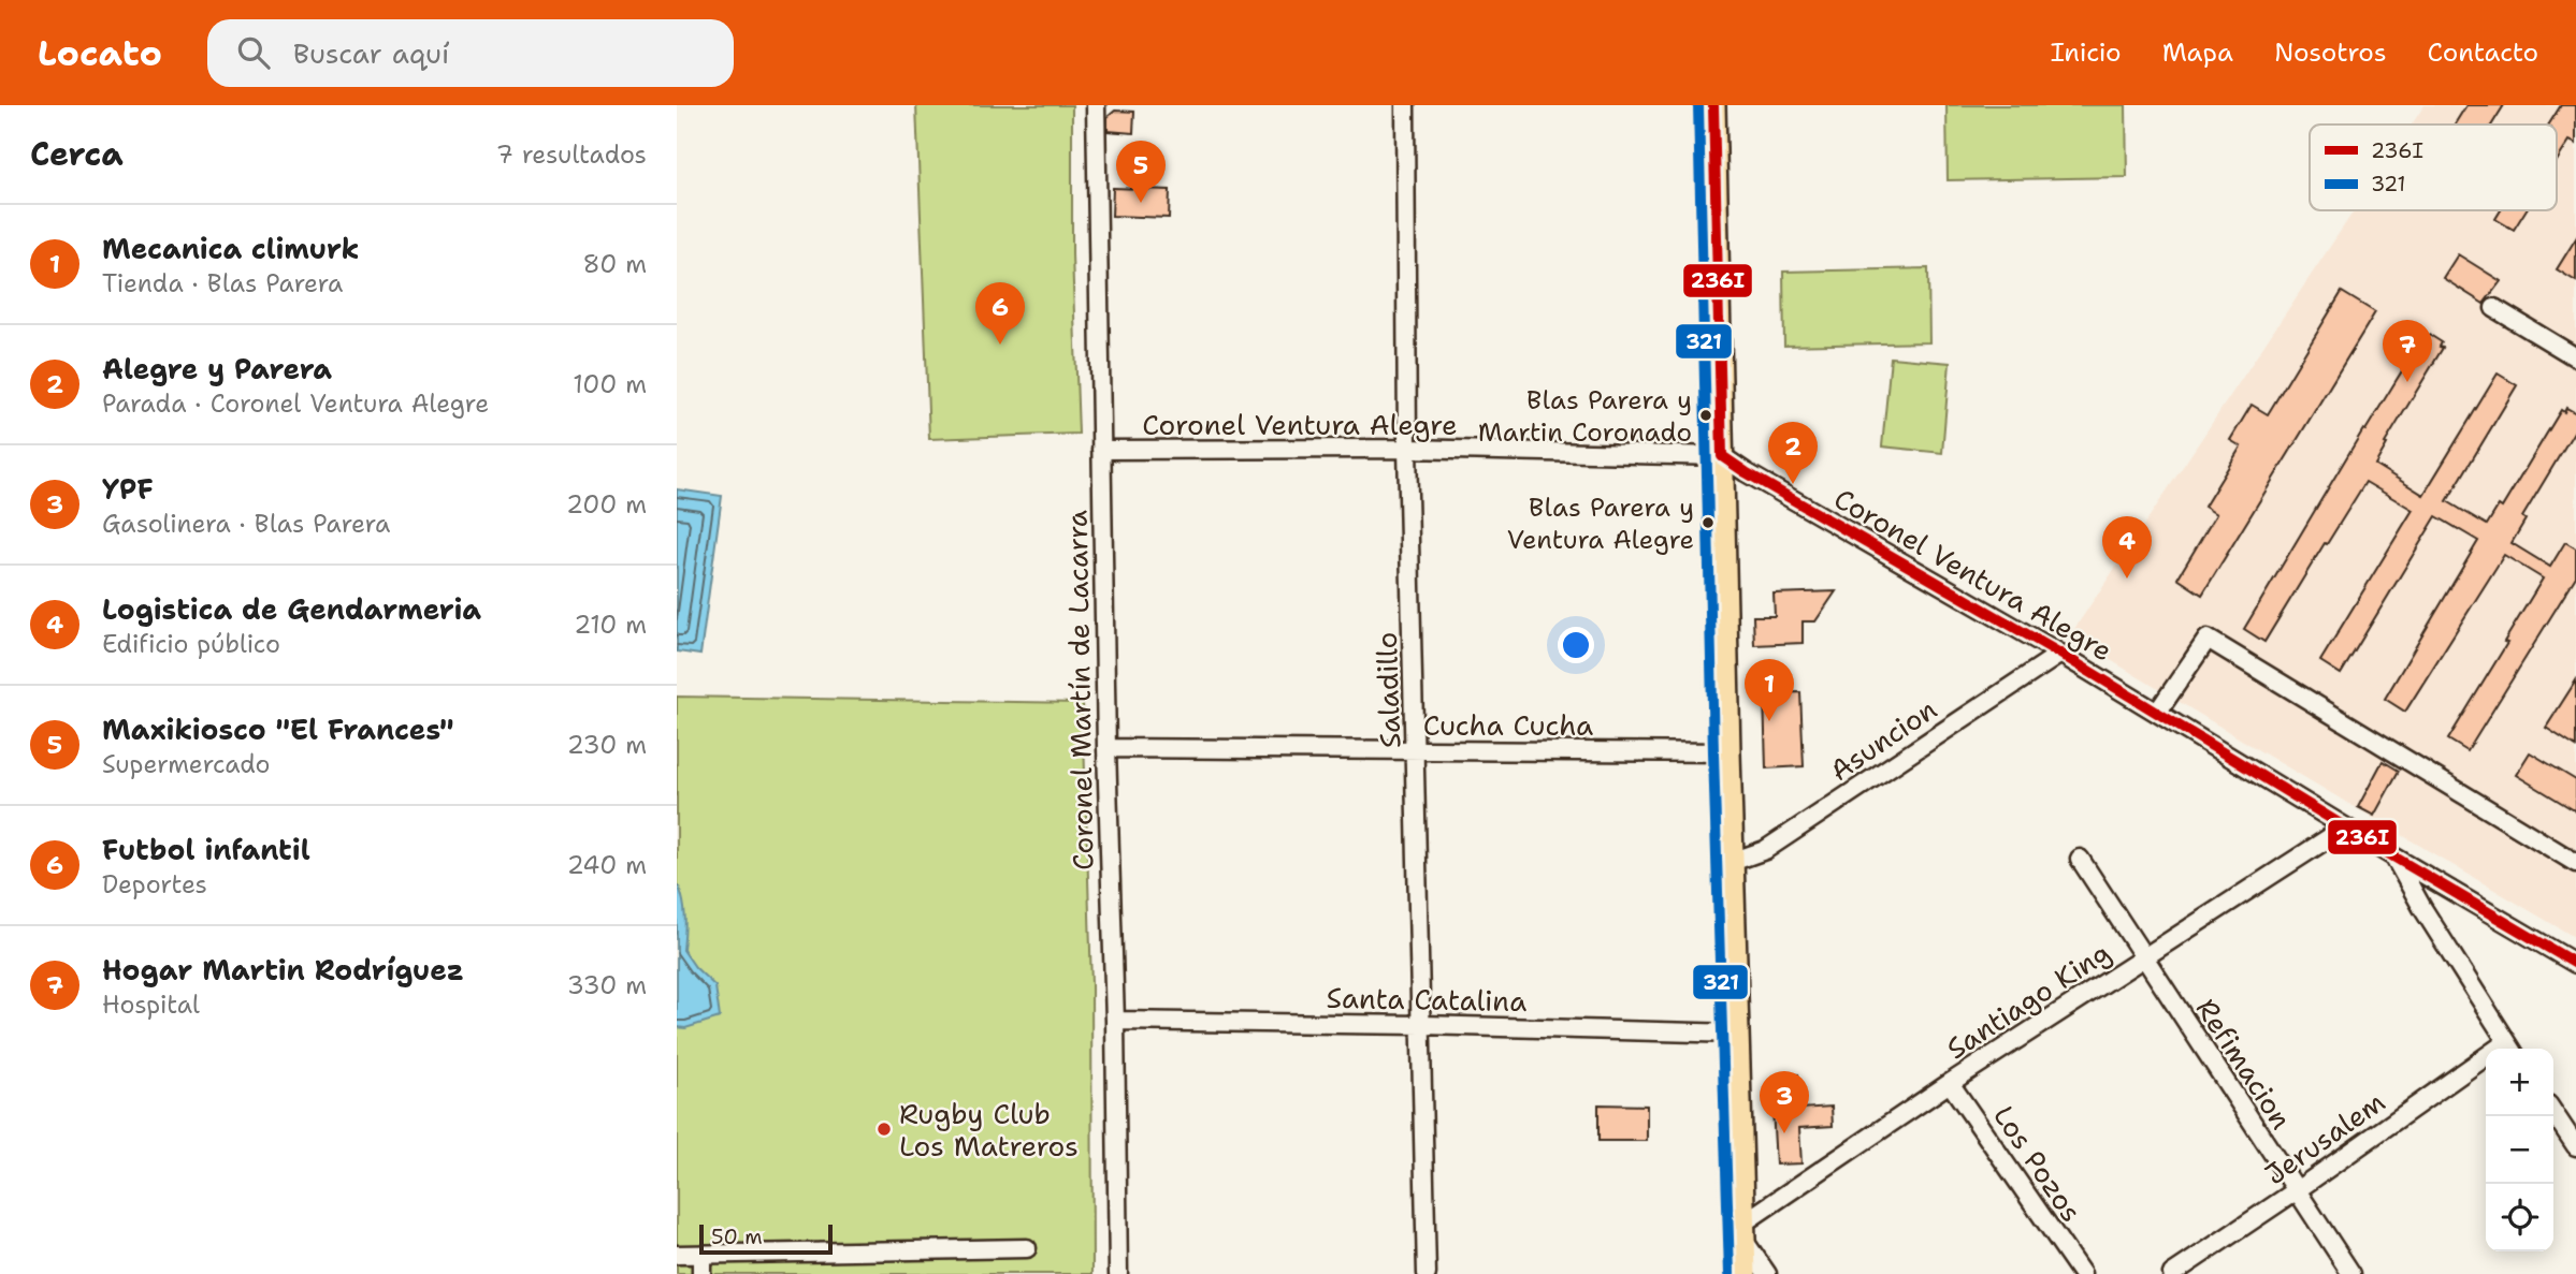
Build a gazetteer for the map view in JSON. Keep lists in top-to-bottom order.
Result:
{
  "streets": {
    "street": [
      "Coronel Ventura Alegre",
      "Coronel Martín de Lacarra",
      "Saladillo",
      "Cucha Cucha",
      "Asuncion",
      "Santa Catalina",
      "Santiago King",
      "Refimacion",
      "Jerusalem",
      "Los Pozos"
    ]
  },
  "crossings": [
    ["Coronel Ventura Alegre", "Coronel Martín de Lacarra"],
    ["Coronel Ventura Alegre", "Saladillo"],
    ["Coronel Ventura Alegre", "Asuncion"],
    ["Coronel Ventura Alegre", "Santiago King"],
    ["Coronel Martín de Lacarra", "Cucha Cucha"],
    ["Coronel Martín de Lacarra", "Santa Catalina"],
    ["Saladillo", "Cucha Cucha"],
    ["Saladillo", "Santa Catalina"],
    ["Santiago King", "Refimacion"],
    ["Santiago King", "Los Pozos"],
    ["Refimacion", "Jerusalem"]
  ],
  "places": ["Blas Parera y Martin Coronado", "Blas Parera y Ventura Alegre", "Rugby Club Los Matreros"],
  "lines": ["transit line 236I", "transit line 321"],
  "legend": ["236I", "321"],
  "scale_bar": "50 m",
  "page": {
    "header": "Locato",
    "search": "Buscar aquí",
    "nav": [
      "Inicio",
      "Mapa",
      "Nosotros",
      "Contacto"
    ],
    "heading": ["Cerca", "7 resultados"],
    "pins": [
      "5",
      "6",
      "7",
      "2",
      "4",
      "1",
      "3"
    ],
    "list": [
      {
        "mark": "1",
        "name": "Mecanica climurk",
        "note": "Tienda · Blas Parera",
        "value": "80 m"
      },
      {
        "mark": "2",
        "name": "Alegre y Parera",
        "note": "Parada · Coronel Ventura Alegre",
        "value": "100 m"
      },
      {
        "mark": "3",
        "name": "YPF",
        "note": "Gasolinera · Blas Parera",
        "value": "200 m"
      },
      {
        "mark": "4",
        "name": "Logistica de Gendarmeria",
        "note": "Edificio público",
        "value": "210 m"
      },
      {
        "mark": "5",
        "name": "Maxikiosco \"El Frances\"",
        "note": "Supermercado",
        "value": "230 m"
      },
      {
        "mark": "6",
        "name": "Futbol infantil",
        "note": "Deportes",
        "value": "240 m"
      },
      {
        "mark": "7",
        "name": "Hogar Martin Rodríguez",
        "note": "Hospital",
        "value": "330 m"
      }
    ],
    "map_buttons": ["+", "−"],
    "scale": "50 m"
  }
}
